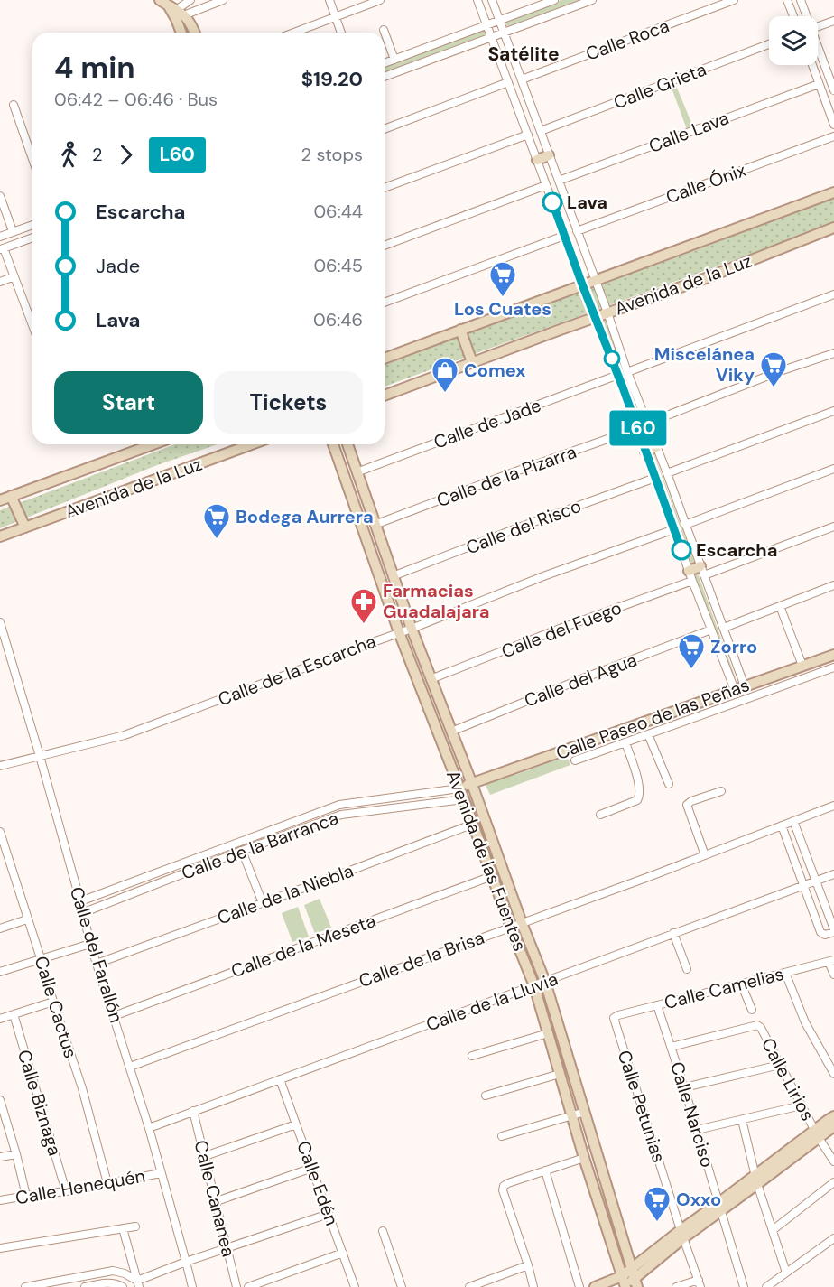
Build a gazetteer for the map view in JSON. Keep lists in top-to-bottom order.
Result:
{
  "streets": {
    "main road": [
      "Avenida de la Luz",
      "Calle Paseo de las Peñas",
      "Calle de la Barranca",
      "Avenida de las Fuentes"
    ],
    "street": [
      "Calle Roca",
      "Calle Grieta",
      "Calle Lava",
      "Calle Ónix",
      "Calle de Jade",
      "Calle de la Pizarra",
      "Calle del Risco",
      "Calle del Fuego",
      "Calle de la Escarcha",
      "Calle del Agua",
      "Calle de la Niebla",
      "Calle de la Meseta",
      "Calle del Farallón",
      "Calle de la Brisa",
      "Calle Camelias",
      "Calle de la Lluvia",
      "Calle Cactus",
      "Calle Lirios",
      "Calle Biznaga",
      "Calle Petunias",
      "Calle Narciso",
      "Calle Edén",
      "Calle Henequén",
      "Calle Cananea"
    ]
  },
  "crossings": [
    ["Calle de Jade", "Avenida de las Fuentes"],
    ["Calle de la Pizarra", "Avenida de las Fuentes"],
    ["Calle del Risco", "Avenida de las Fuentes"],
    ["Calle del Fuego", "Avenida de las Fuentes"],
    ["Calle de la Escarcha", "Avenida de las Fuentes"],
    ["Calle de la Escarcha", "Calle del Farallón"],
    ["Calle del Agua", "Avenida de las Fuentes"],
    ["Calle Paseo de las Peñas", "Calle de la Barranca"],
    ["Calle Paseo de las Peñas", "Avenida de las Fuentes"],
    ["Calle de la Barranca", "Avenida de las Fuentes"],
    ["Calle de la Barranca", "Calle del Farallón"],
    ["Avenida de las Fuentes", "Calle de la Niebla"],
    ["Avenida de las Fuentes", "Calle de la Meseta"],
    ["Avenida de las Fuentes", "Calle de la Brisa"],
    ["Avenida de las Fuentes", "Calle de la Lluvia"],
    ["Calle de la Niebla", "Calle del Farallón"],
    ["Calle de la Meseta", "Calle del Farallón"],
    ["Calle del Farallón", "Calle de la Brisa"],
    ["Calle del Farallón", "Calle de la Lluvia"],
    ["Calle del Farallón", "Calle Henequén"],
    ["Calle Camelias", "Calle Petunias"],
    ["Calle Camelias", "Calle Narciso"],
    ["Calle de la Lluvia", "Calle Edén"],
    ["Calle de la Lluvia", "Calle Cananea"],
    ["Calle Cactus", "Calle Henequén"],
    ["Calle Lirios", "Calle Narciso"],
    ["Calle Biznaga", "Calle Henequén"]
  ],
  "districts": ["Satélite"],
  "places": {
    "other": ["Lava", "Escarcha"],
    "supermarket": [
      "Los Cuates",
      "Miscelánea Viky",
      "Bodega Aurrera",
      "Zorro",
      "Oxxo"
    ],
    "shop": ["Comex"],
    "pharmacy": ["Farmacias Guadalajara"]
  },
  "lines": ["bus line L60"],
  "page": {
    "on_map": "L60",
    "heading": ["4 min", "06:42 – 06:46 · Bus", "$19.20"],
    "legs": ["2", "L60", "2 stops"],
    "list": [
      {
        "name": "Escarcha",
        "value": "06:44"
      },
      {
        "name": "Jade",
        "value": "06:45"
      },
      {
        "name": "Lava",
        "value": "06:46"
      }
    ],
    "buttons": ["Start", "Tickets"]
  }
}
